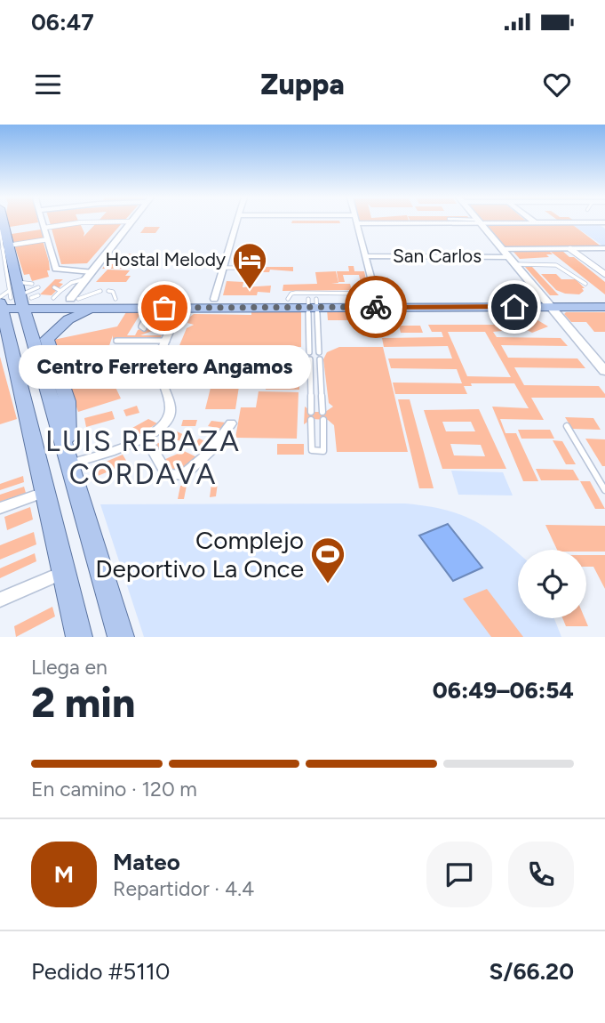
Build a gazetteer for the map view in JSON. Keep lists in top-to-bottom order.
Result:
{
  "streets": {
    "street": ["San Carlos"]
  },
  "districts": ["LUIS REBAZA CORDAVA"],
  "places": {
    "hotel": ["Hostal Melody"],
    "other": ["Centro Ferretero Angamos"],
    "sports": ["Complejo Deportivo La Once"]
  },
  "page": {
    "status": "06:47",
    "header": "Zuppa",
    "bubble": "Centro Ferretero Angamos",
    "heading": ["2 min", "Llega en", "06:49–06:54"],
    "panel": [
      "Mateo",
      "Repartidor · 4.4",
      "Pedido #5110",
      "S/66.20"
    ],
    "bar": "En camino · 120 m",
    "round": "M"
  }
}
